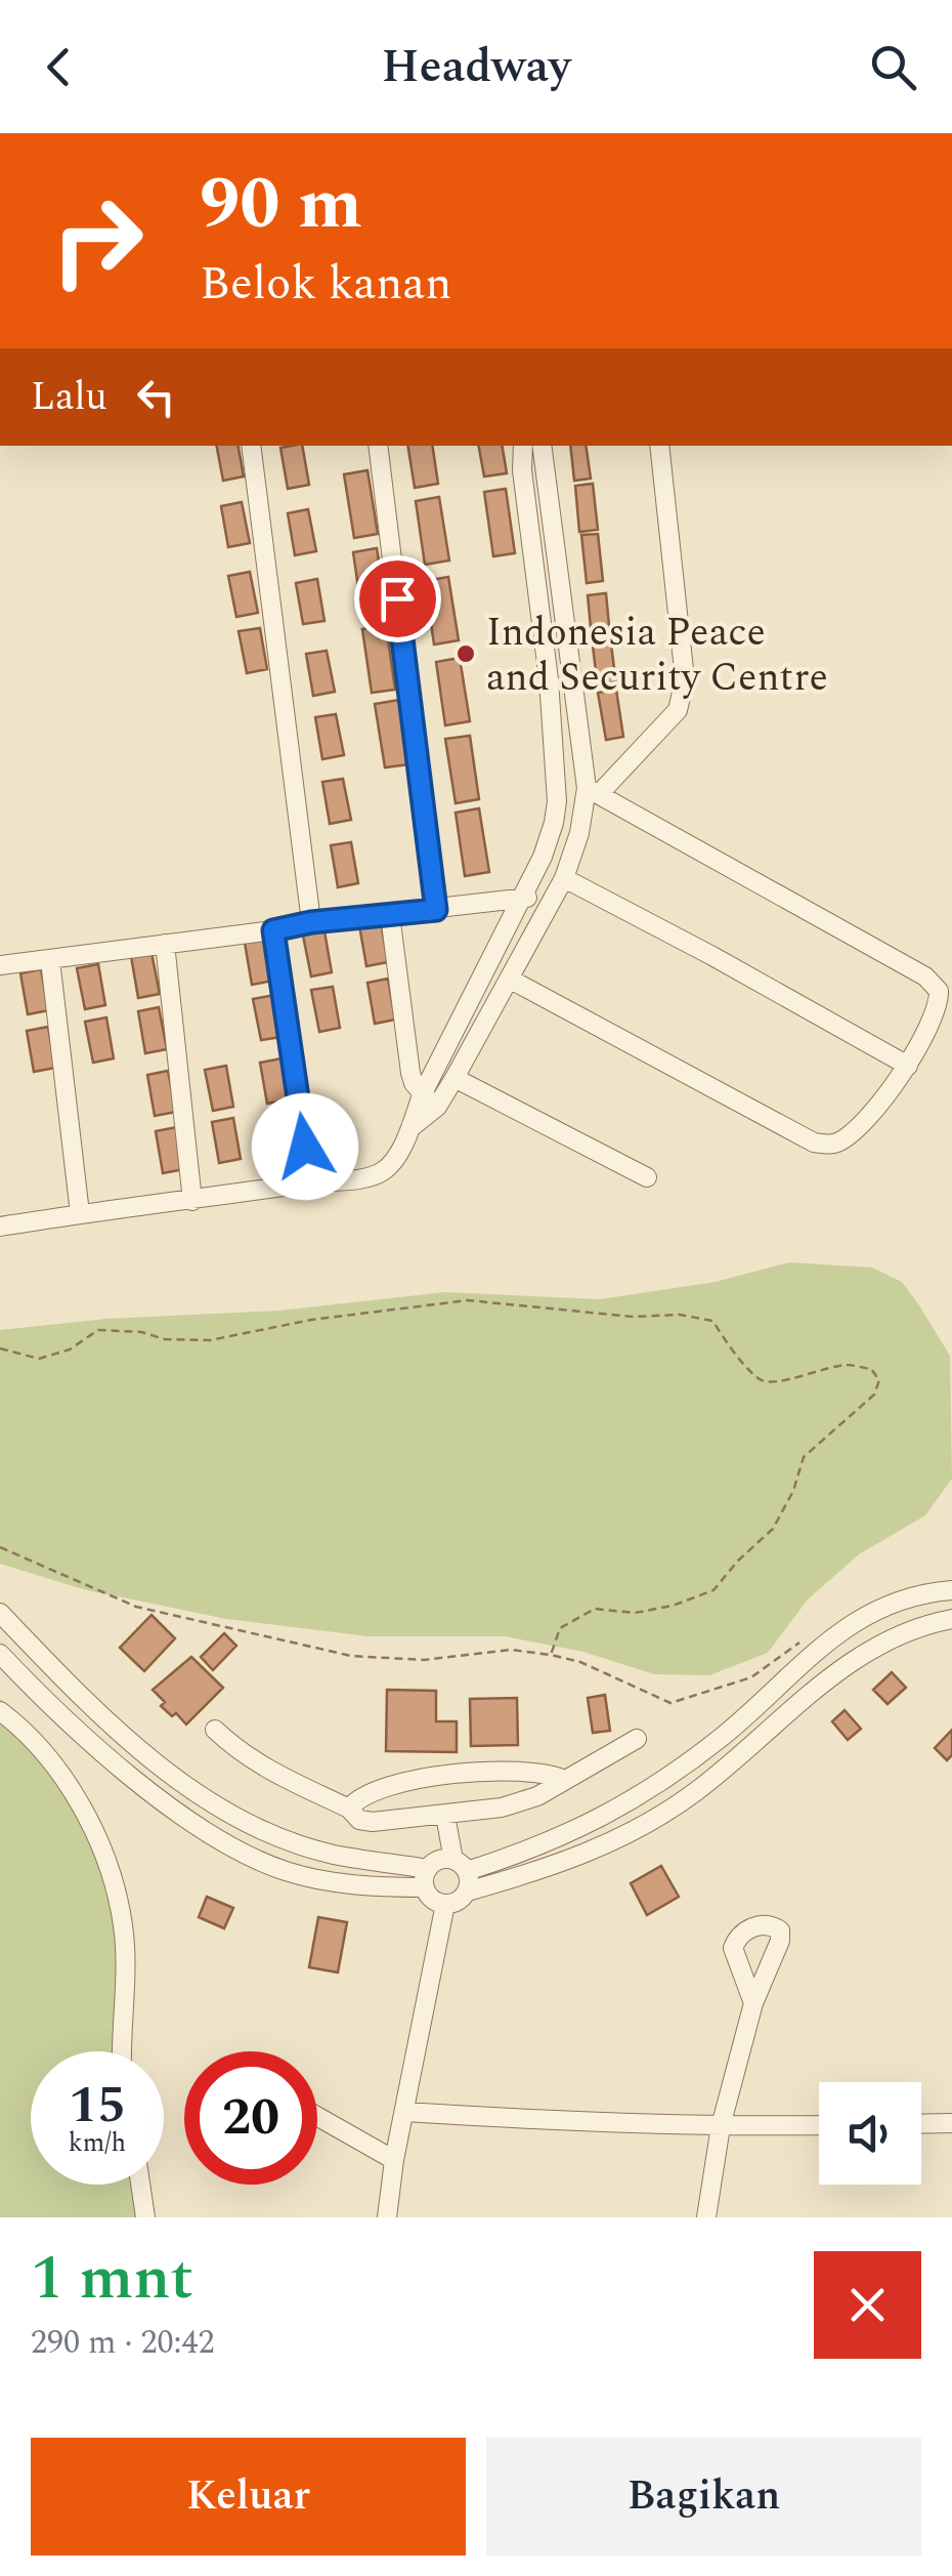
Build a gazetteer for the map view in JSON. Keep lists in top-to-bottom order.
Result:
{
  "places": ["Indonesia Peace and Security Centre"],
  "page": {
    "header": "Headway",
    "turn": ["90 m", "Belok kanan"],
    "then": "Lalu",
    "speed": "15 km/h",
    "limit": "20",
    "heading": ["1 mnt", "290 m · 20:42"],
    "buttons": ["Keluar", "Bagikan"]
  }
}
